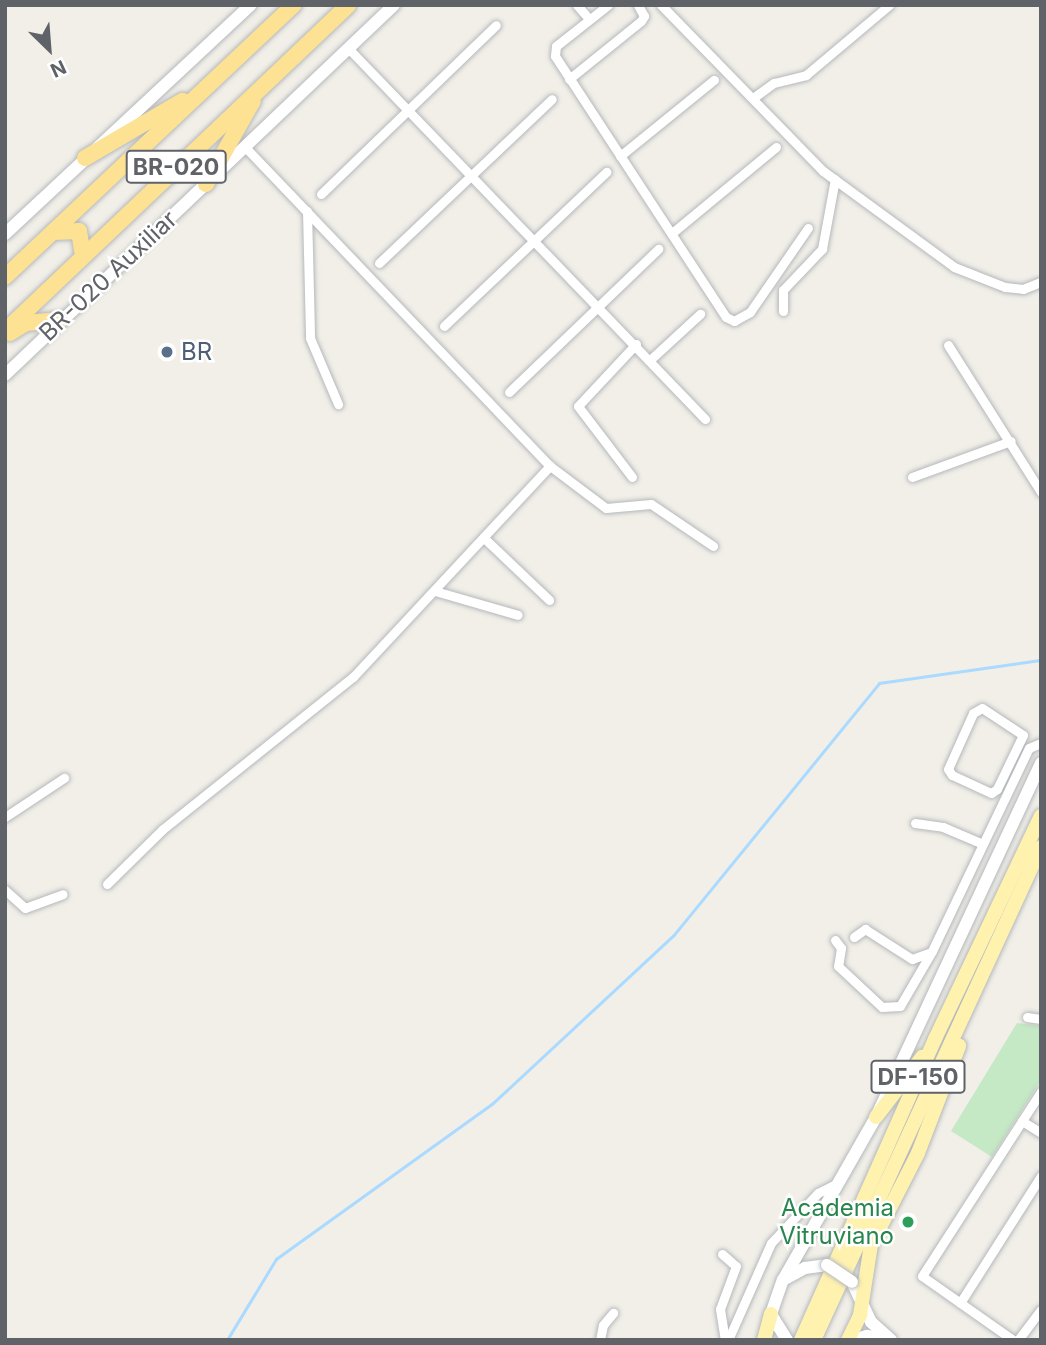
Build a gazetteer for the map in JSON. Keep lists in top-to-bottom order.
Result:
{
  "streets": {
    "highway": ["BR-020"],
    "main road": ["BR-020 Auxiliar", "DF-150"]
  },
  "places": ["BR", "Academia Vitruviano"],
  "north": "bottom right"
}
